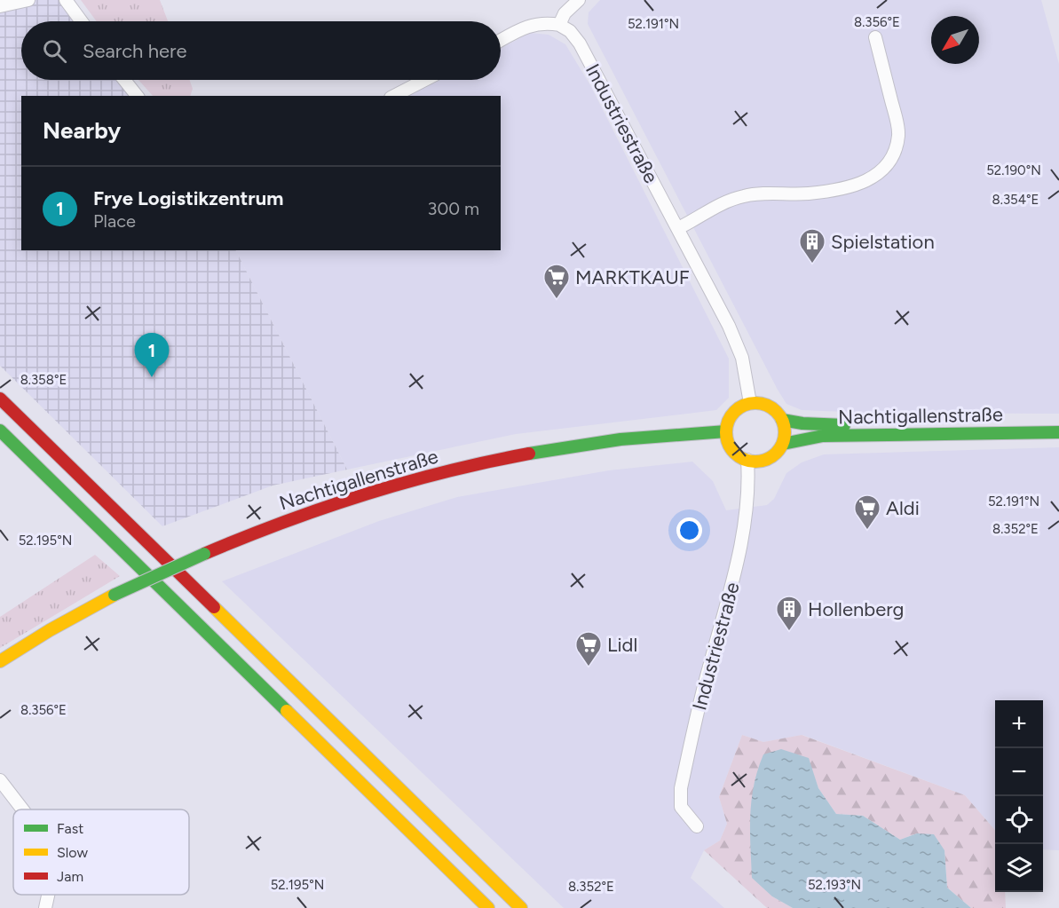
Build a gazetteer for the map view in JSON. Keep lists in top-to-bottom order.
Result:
{
  "streets": {
    "main road": ["Nachtigallenstraße"],
    "street": ["Industriestraße"]
  },
  "crossings": [
    ["Industriestraße", "Nachtigallenstraße"]
  ],
  "places": {
    "building": ["Spielstation", "Hollenberg"],
    "supermarket": ["MARKTKAUF", "Aldi", "Lidl"]
  },
  "legend": ["Fast", "Slow", "Jam"],
  "north": "bottom left",
  "page": {
    "search": "Search here",
    "heading": "Nearby",
    "list": [
      {
        "mark": "1",
        "name": "Frye Logistikzentrum",
        "note": "Place",
        "value": "300 m"
      }
    ],
    "pins": "1",
    "map_buttons": ["+", "−"]
  },
  "coordinates": [
    "8.356°E",
    "52.191°N",
    "52.190°N",
    "8.354°E",
    "8.358°E",
    "8.352°E",
    "52.195°N",
    "52.193°N"
  ]
}
